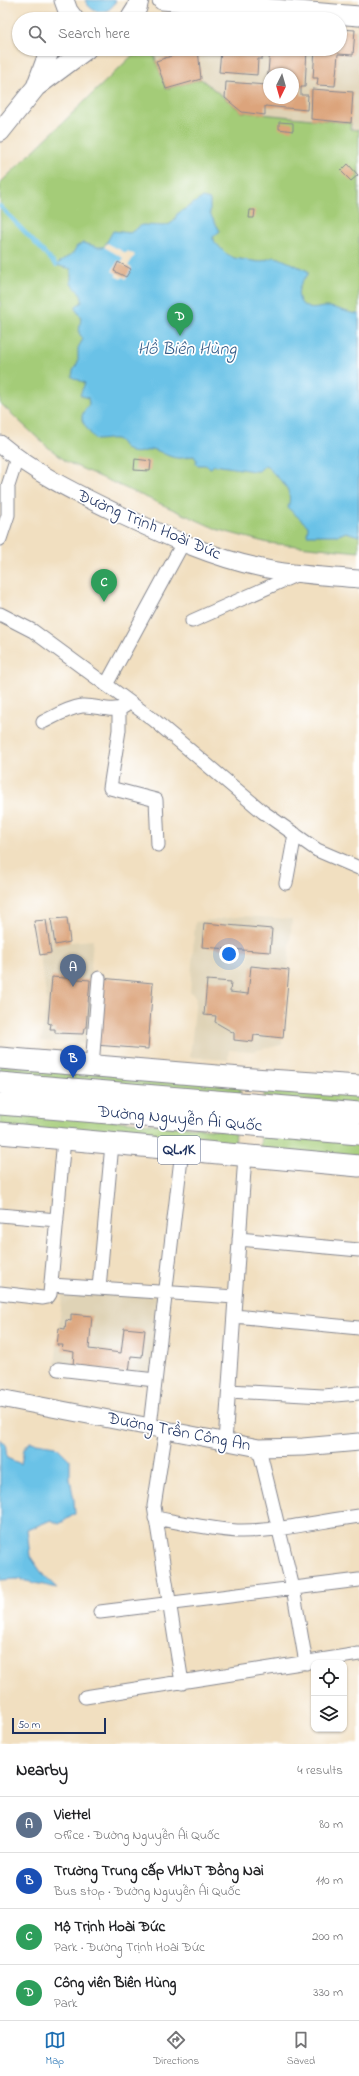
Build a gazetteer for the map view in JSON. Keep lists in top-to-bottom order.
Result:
{
  "streets": {
    "main road": ["Đường Nguyễn Ái Quốc", "QL.1K"],
    "street": ["Đường Trịnh Hoài Đức", "Đường Trần Công An"]
  },
  "water": ["Hồ Biên Hùng"],
  "scale_bar": "50 m",
  "north": "bottom",
  "page": {
    "search": "Search here",
    "pins": [
      "D",
      "C",
      "A",
      "B"
    ],
    "scale": "50 m",
    "heading": ["Nearby", "4 results"],
    "list": [
      {
        "mark": "A",
        "name": "Viettel",
        "note": "Office · Đường Nguyễn Ái Quốc",
        "value": "80 m"
      },
      {
        "mark": "B",
        "name": "Trường Trung cấp VHNT Đồng Nai",
        "note": "Bus stop · Đường Nguyễn Ái Quốc",
        "value": "110 m"
      },
      {
        "mark": "C",
        "name": "Mộ Trịnh Hoài Đức",
        "note": "Park · Đường Trịnh Hoài Đức",
        "value": "200 m"
      },
      {
        "mark": "D",
        "name": "Công viên Biên Hùng",
        "note": "Park",
        "value": "330 m"
      }
    ],
    "nav": ["Map", "Directions", "Saved"]
  }
}
